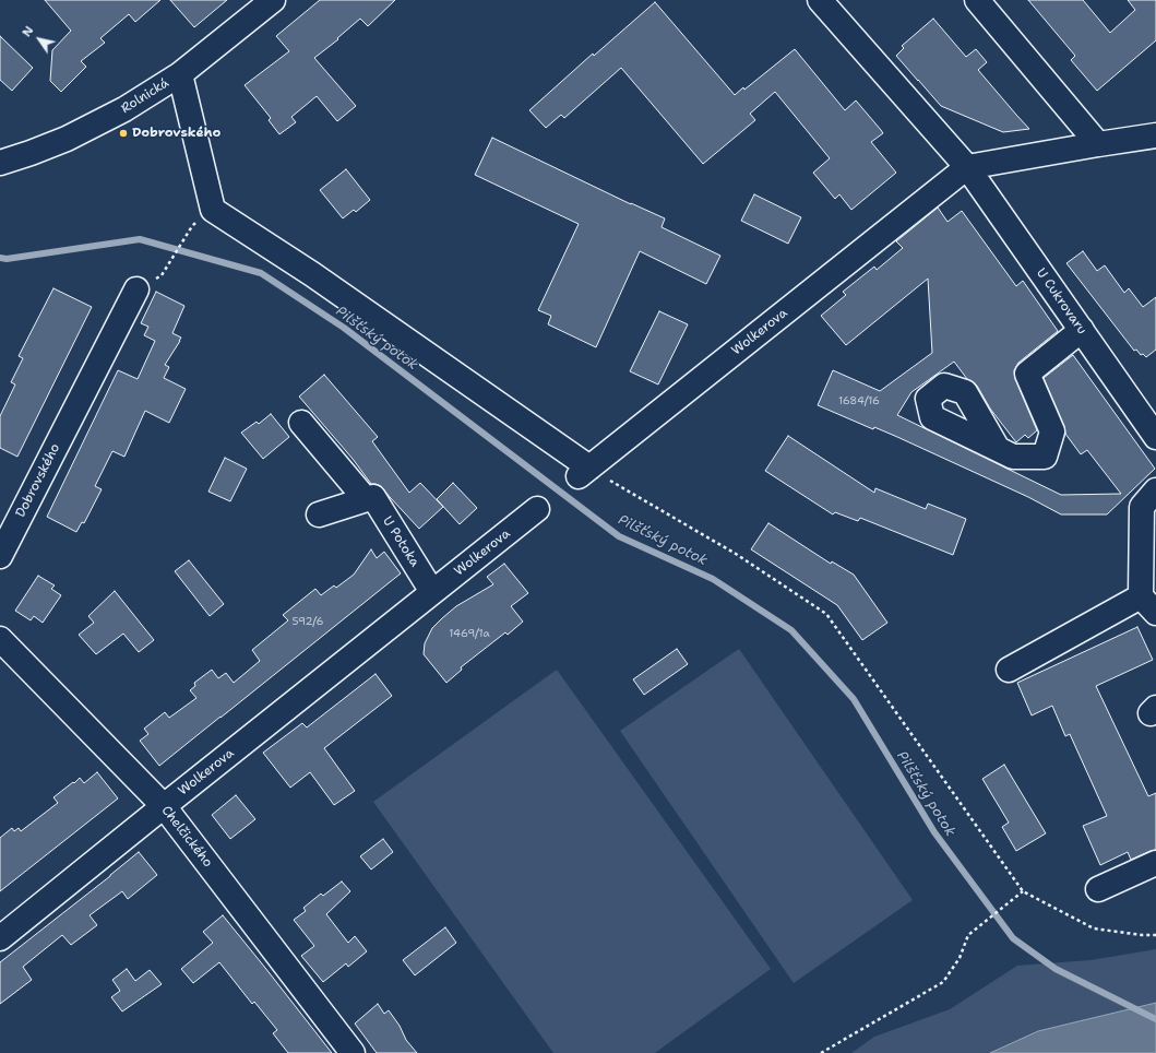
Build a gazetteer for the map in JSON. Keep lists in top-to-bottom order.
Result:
{
  "streets": {
    "street": [
      "Rolnická",
      "U Cukrovaru",
      "Wolkerova",
      "Dobrovského",
      "U Potoka",
      "Chelčického"
    ]
  },
  "crossings": [
    ["U Cukrovaru", "Wolkerova"],
    ["Wolkerova", "U Potoka"],
    ["Wolkerova", "Chelčického"]
  ],
  "water": ["Pilšťský potok"],
  "places": ["Dobrovského"],
  "house_numbers": ["1684/16", "592/6", "1469/1a"],
  "north": "top left"
}
